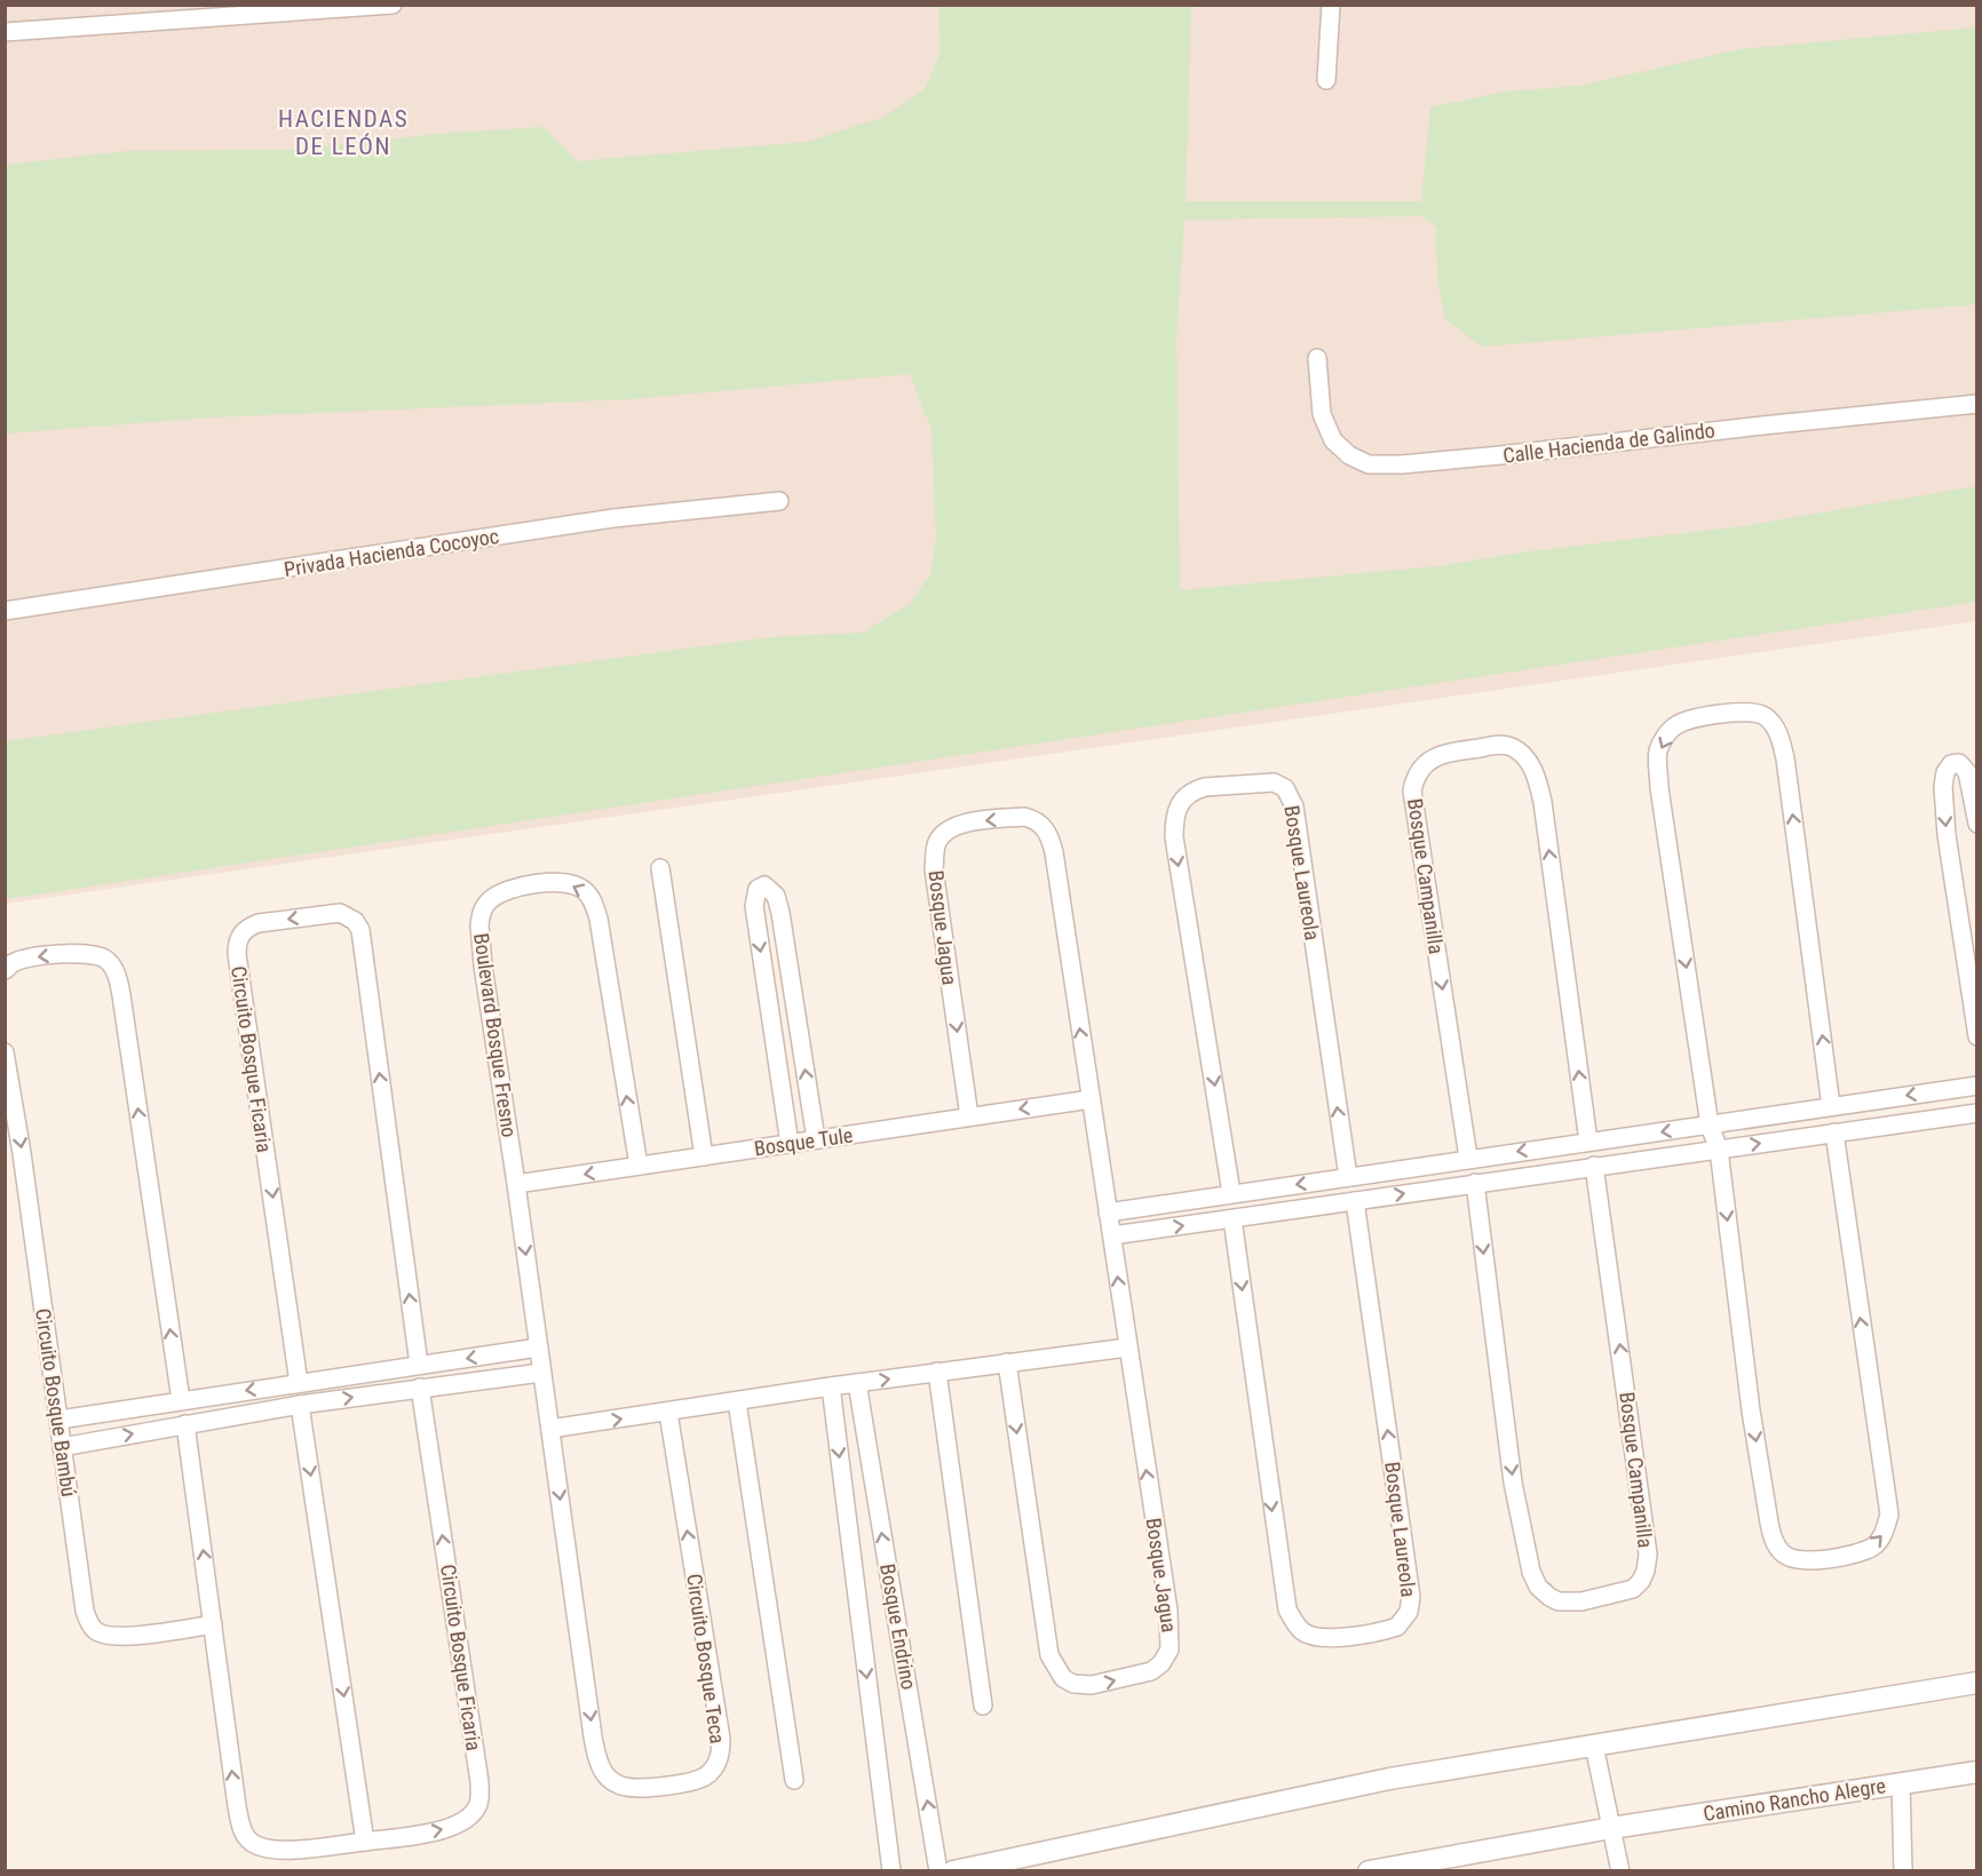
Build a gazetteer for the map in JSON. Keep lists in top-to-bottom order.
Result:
{
  "streets": {
    "street": [
      "Calle Hacienda de Galindo",
      "Privada Hacienda Cocoyoc",
      "Bosque Laureola",
      "Bosque Campanilla",
      "Bosque Jagua",
      "Boulevard Bosque Fresno",
      "Circuito Bosque Ficaria",
      "Bosque Tule",
      "Circuito Bosque Bambú",
      "Bosque Endrino",
      "Circuito Bosque Teca",
      "Camino Rancho Alegre"
    ]
  },
  "crossings": [
    ["Bosque Jagua", "Bosque Tule"],
    ["Boulevard Bosque Fresno", "Bosque Tule"],
    ["Circuito Bosque Ficaria", "Circuito Bosque Bambú"]
  ],
  "one_way": ["Bosque Tule", "Circuito Bosque Bambú"],
  "districts": ["HACIENDAS DE LEÓN"]
}
